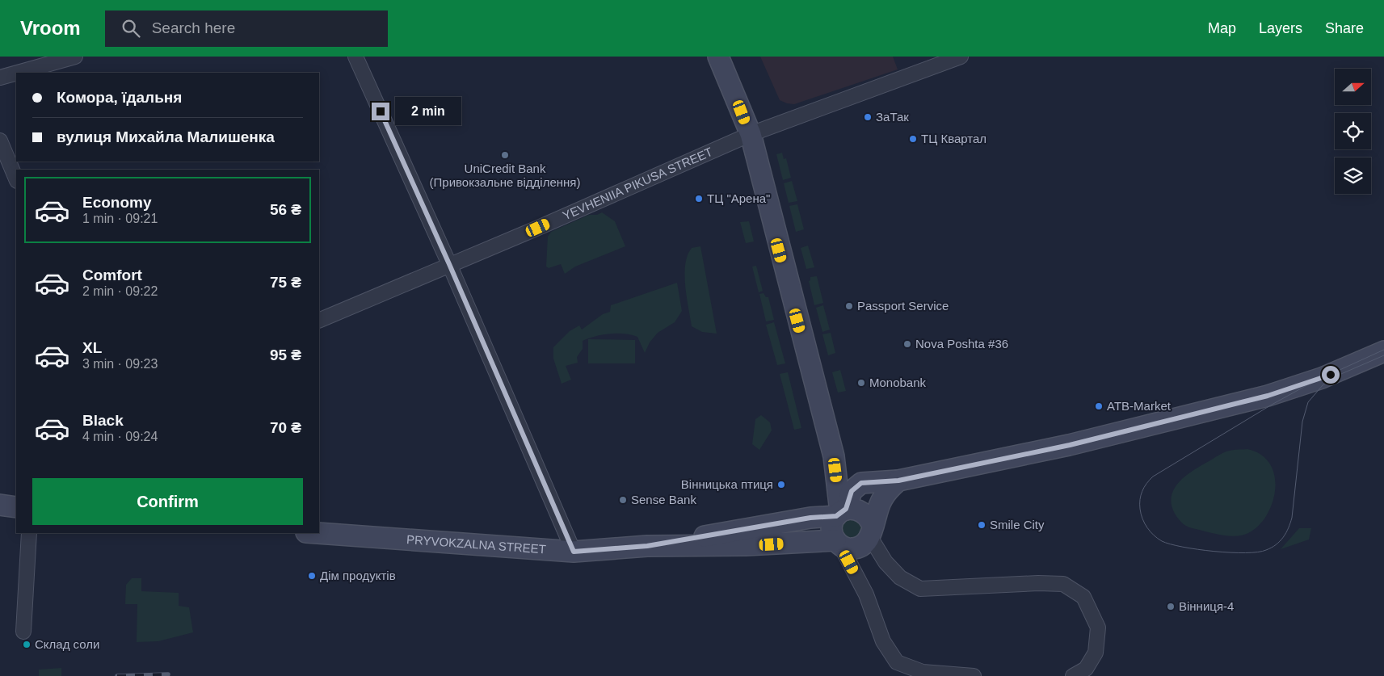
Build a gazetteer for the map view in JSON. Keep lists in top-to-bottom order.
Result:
{
  "streets": {
    "main road": ["PRYVOKZALNA STREET"],
    "street": ["YEVHENIIA PIKUSA STREET"]
  },
  "places": [
    "ЗаТак",
    "ТЦ Квартал",
    "UniCredit Bank (Привокзальне відділення)",
    "ТЦ \"Арена\"",
    "Passport Service",
    "Nova Poshta #36",
    "Monobank",
    "ATB-Market",
    "Вінницька птиця",
    "Sense Bank",
    "Smile City",
    "Дім продуктів",
    "Вінниця-4",
    "Склад соли"
  ],
  "north": "right",
  "page": {
    "header": "Vroom",
    "search": "Search here",
    "nav": ["Map", "Layers", "Share"],
    "banner": ["Комора, їдальня", "вулиця Михайла Малишенка"],
    "bubble": "2 min",
    "list": [
      {
        "name": "Economy",
        "note": "1 min · 09:21",
        "value": "56 ₴"
      },
      {
        "name": "Comfort",
        "note": "2 min · 09:22",
        "value": "75 ₴"
      },
      {
        "name": "XL",
        "note": "3 min · 09:23",
        "value": "95 ₴"
      },
      {
        "name": "Black",
        "note": "4 min · 09:24",
        "value": "70 ₴"
      }
    ],
    "buttons": "Confirm"
  }
}
